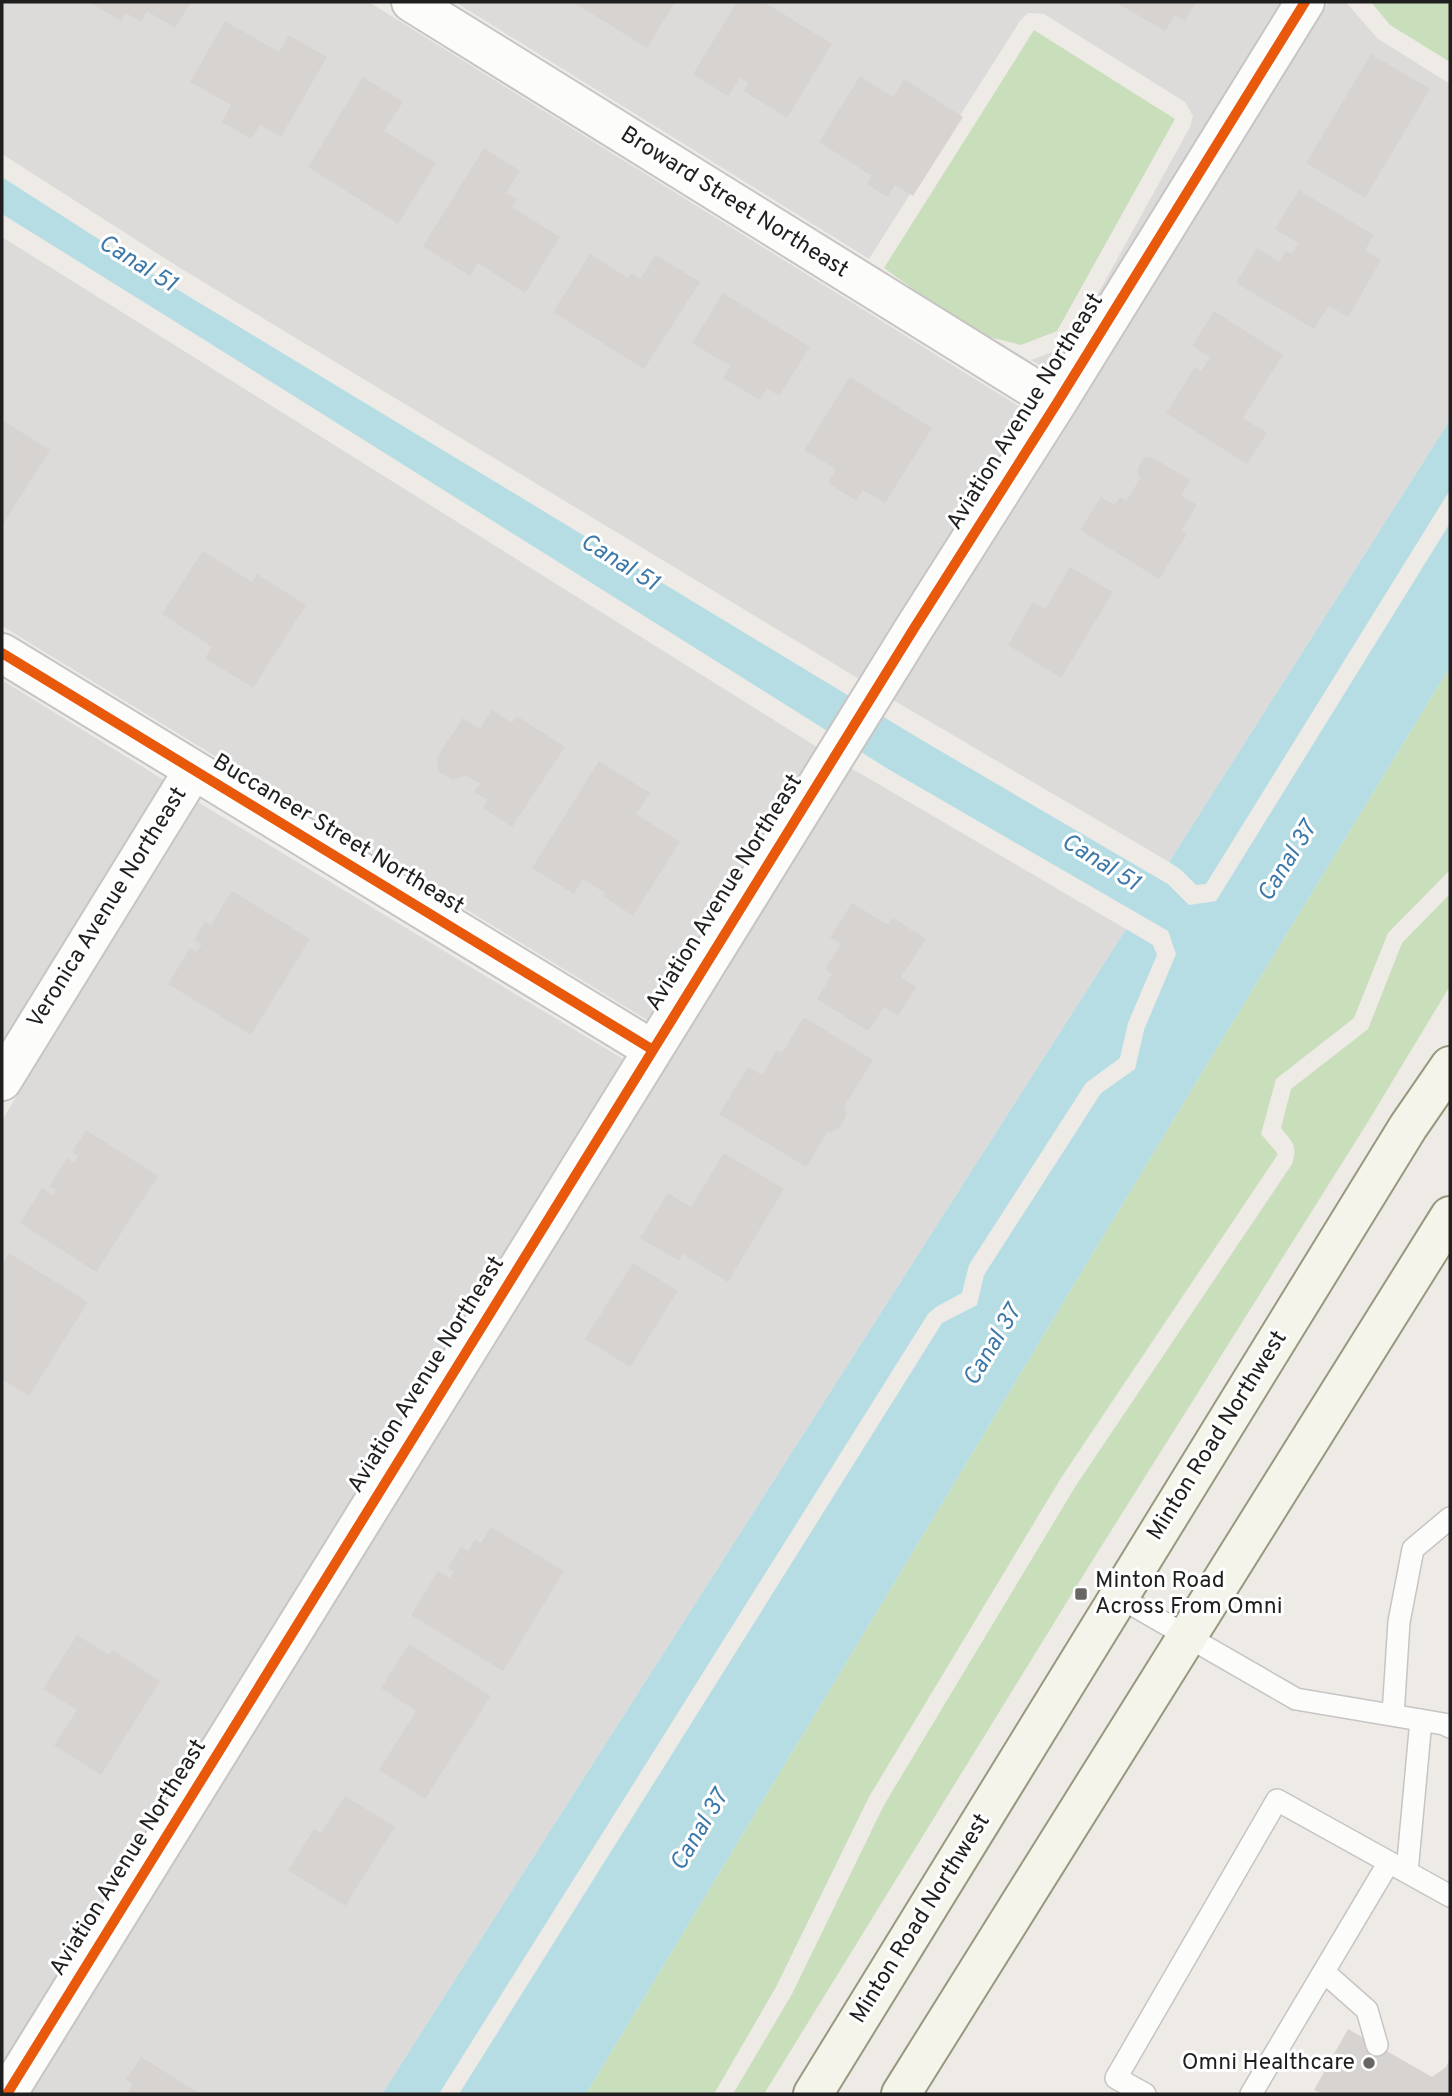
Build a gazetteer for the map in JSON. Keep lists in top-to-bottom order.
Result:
{
  "streets": {
    "main road": ["Minton Road Northwest"],
    "street": [
      "Broward Street Northeast",
      "Aviation Avenue Northeast",
      "Buccaneer Street Northeast",
      "Veronica Avenue Northeast"
    ]
  },
  "crossings": [
    ["Broward Street Northeast", "Aviation Avenue Northeast"],
    ["Aviation Avenue Northeast", "Buccaneer Street Northeast"],
    ["Buccaneer Street Northeast", "Veronica Avenue Northeast"]
  ],
  "water": ["Canal 51", "Canal 37"],
  "places": {
    "transit": ["Minton Road Across From Omni"],
    "other": ["Omni Healthcare"]
  }
}
